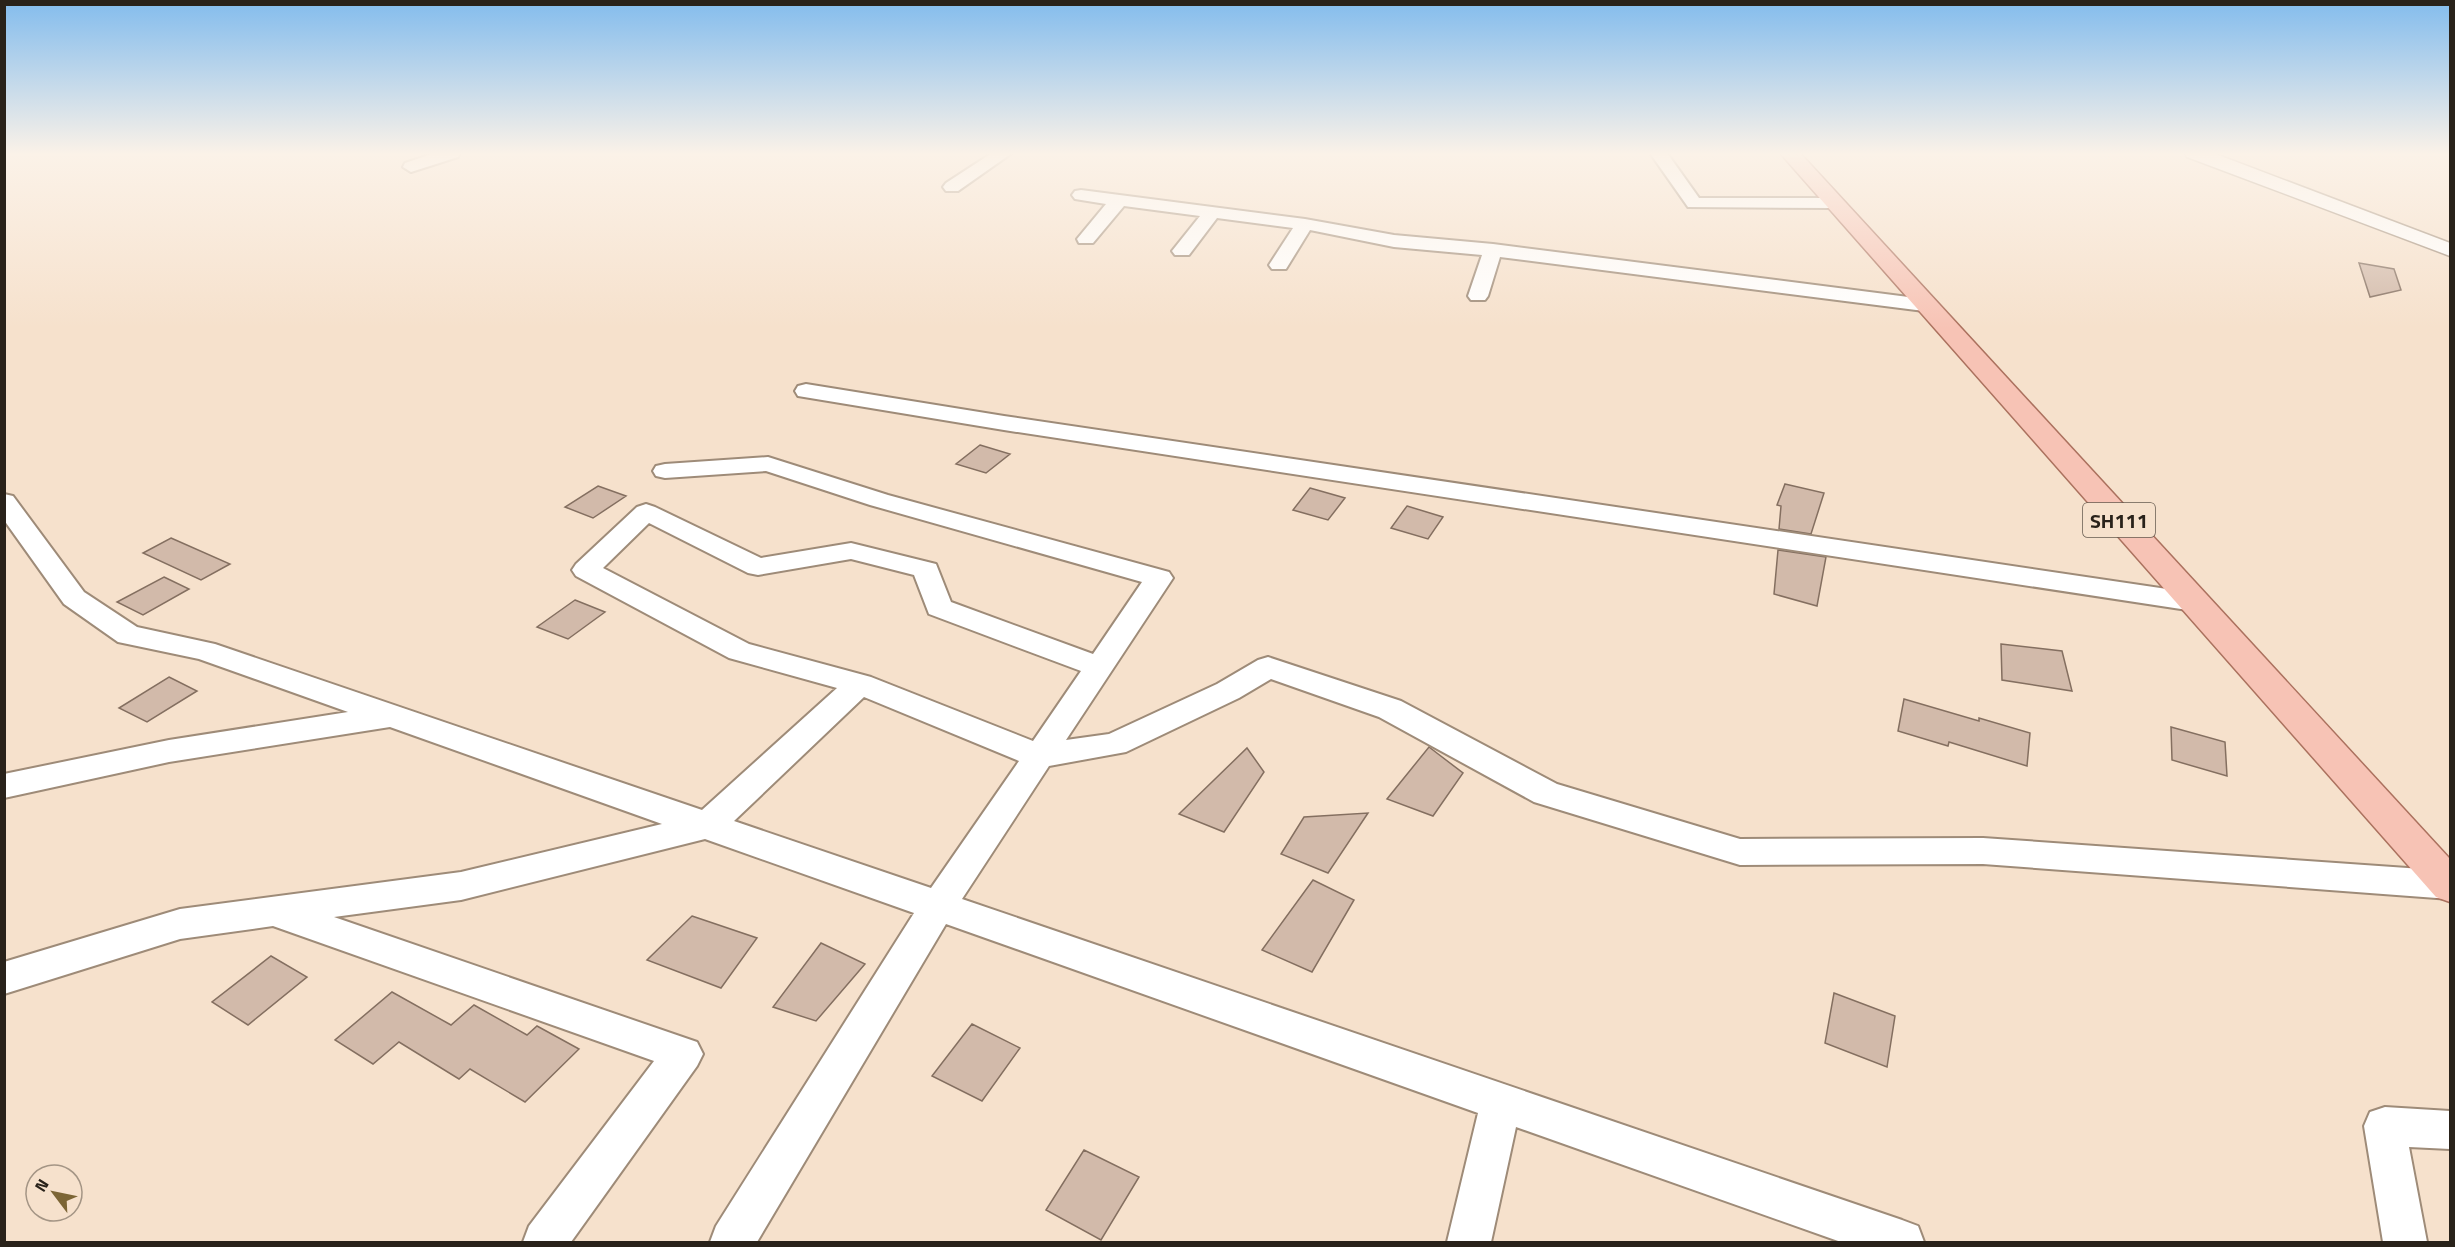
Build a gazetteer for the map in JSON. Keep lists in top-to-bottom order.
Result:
{
  "streets": {
    "main road": ["SH111"]
  },
  "north": "top left"
}
